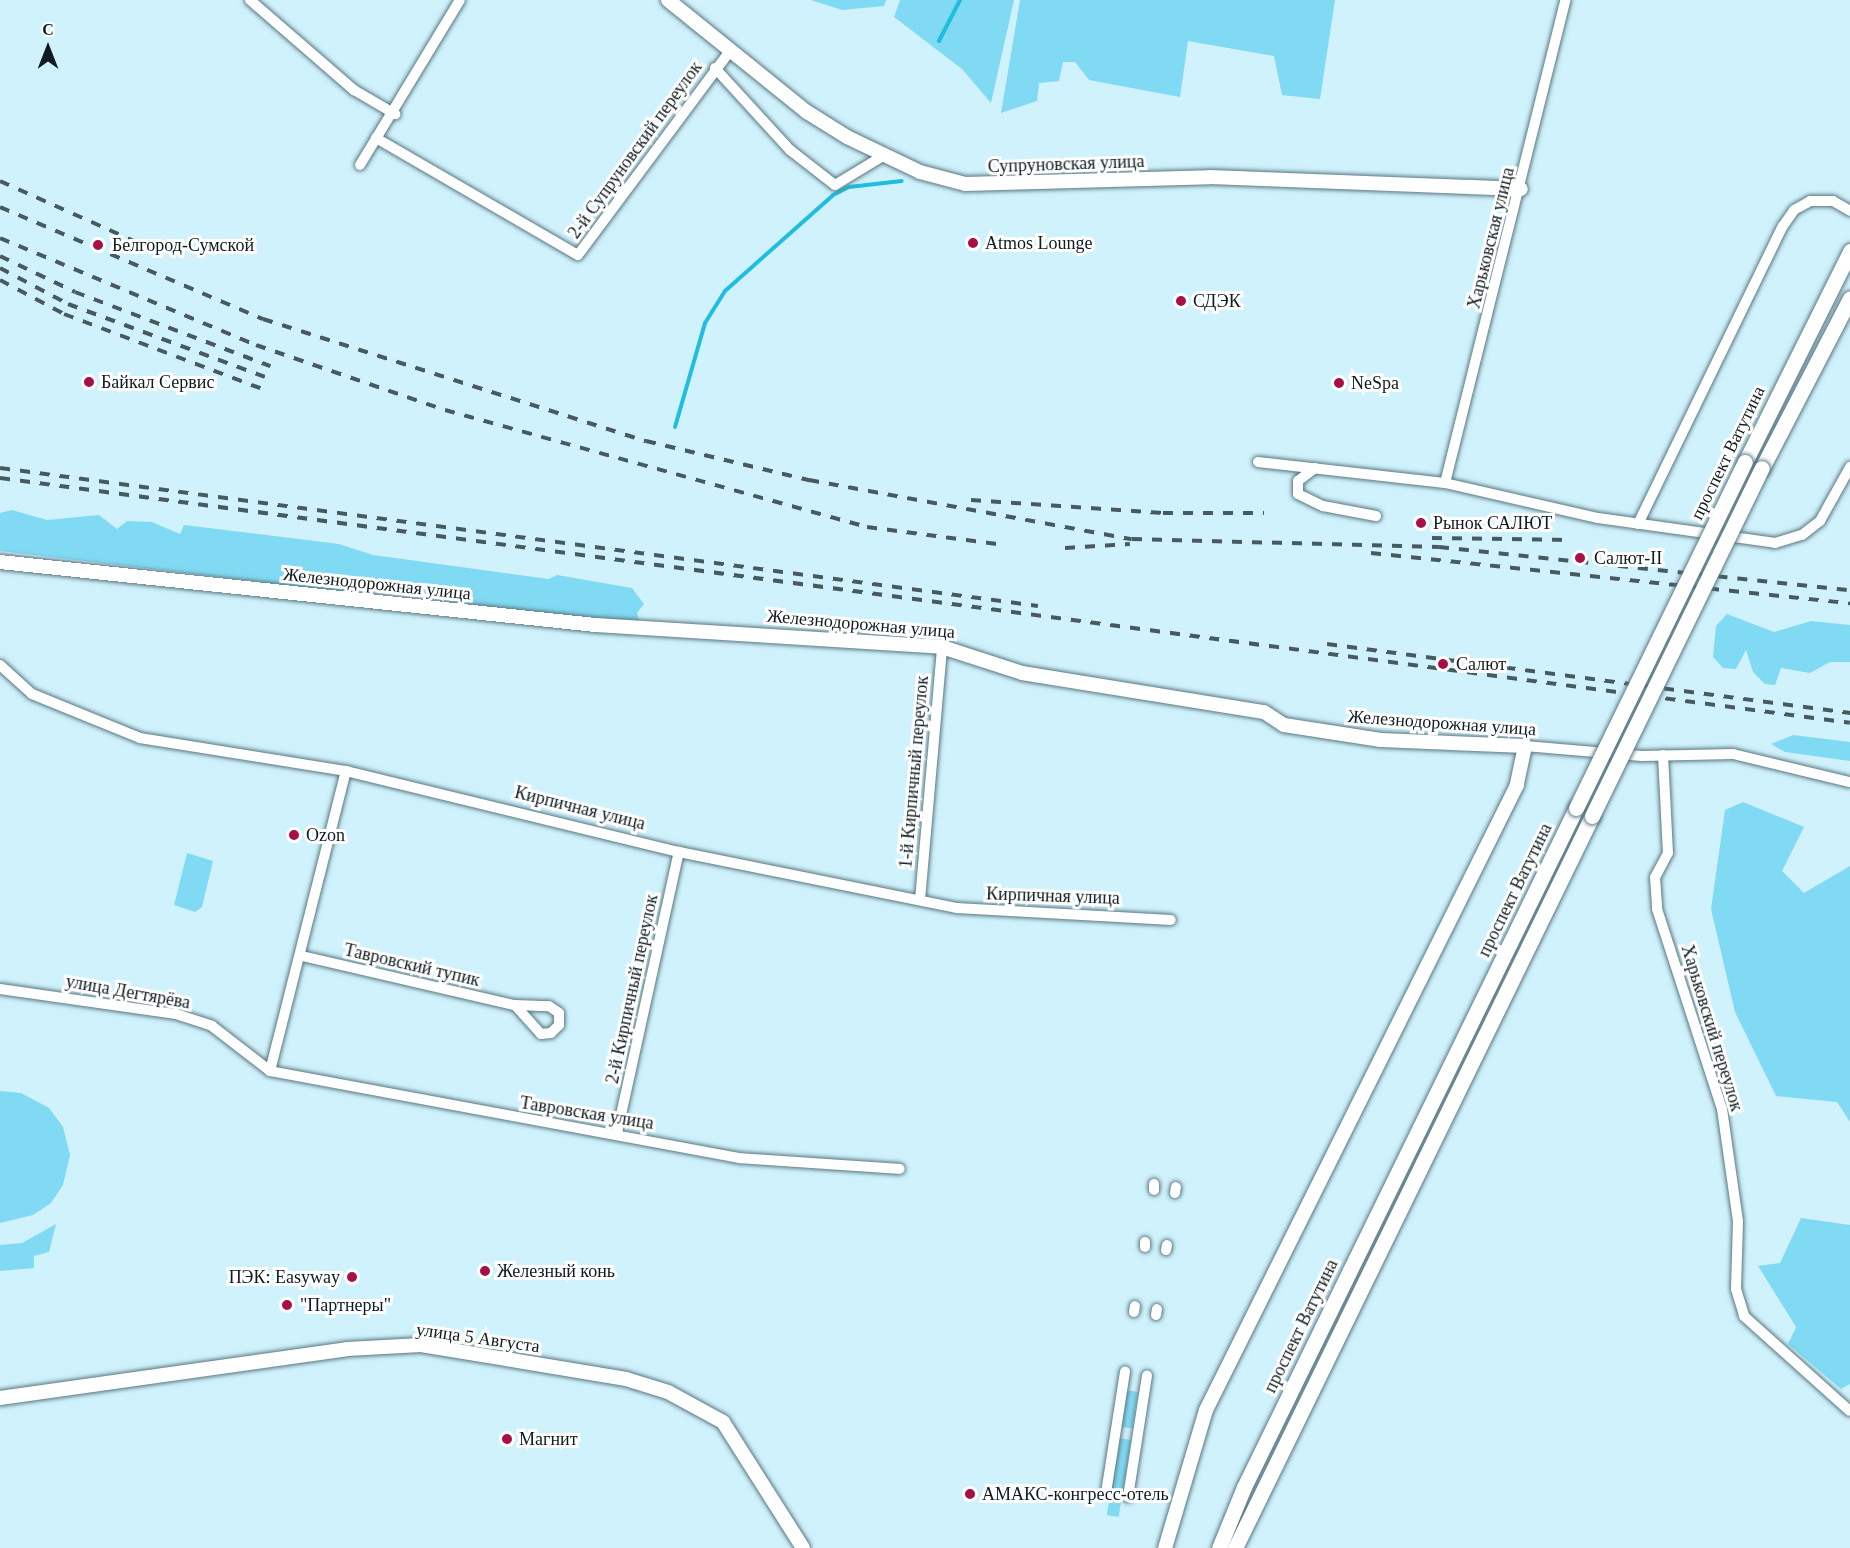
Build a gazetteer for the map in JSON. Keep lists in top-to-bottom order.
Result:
{
  "streets": {
    "main road": ["проспект Ватутина"],
    "street": [
      "2-й Супруновский переулок",
      "Супруновская улица",
      "Харьковская улица",
      "Железнодорожная улица",
      "1-й Кирпичный переулок",
      "Кирпичная улица",
      "Тавровский тупик",
      "2-й Кирпичный переулок",
      "улица Дегтярёва",
      "Харьковский переулок",
      "Тавровская улица",
      "улица 5 Августа"
    ]
  },
  "crossings": [
    ["2-й Супруновский переулок", "Супруновская улица"],
    ["Супруновская улица", "Харьковская улица"],
    ["Железнодорожная улица", "1-й Кирпичный переулок"],
    ["Железнодорожная улица", "Харьковский переулок"],
    ["1-й Кирпичный переулок", "Кирпичная улица"],
    ["Кирпичная улица", "2-й Кирпичный переулок"],
    ["2-й Кирпичный переулок", "Тавровская улица"],
    ["улица Дегтярёва", "Тавровская улица"]
  ],
  "places": [
    "Atmos Lounge",
    "Белгород-Сумской",
    "СДЭК",
    "Байкал Сервис",
    "NeSpa",
    "Рынок САЛЮТ",
    "Салют-II",
    "Салют",
    "Ozon",
    "Железный конь",
    "ПЭК: Easyway",
    "\"Партнеры\"",
    "Магнит",
    "АМАКС-конгресс-отель"
  ],
  "north": "top"
}
